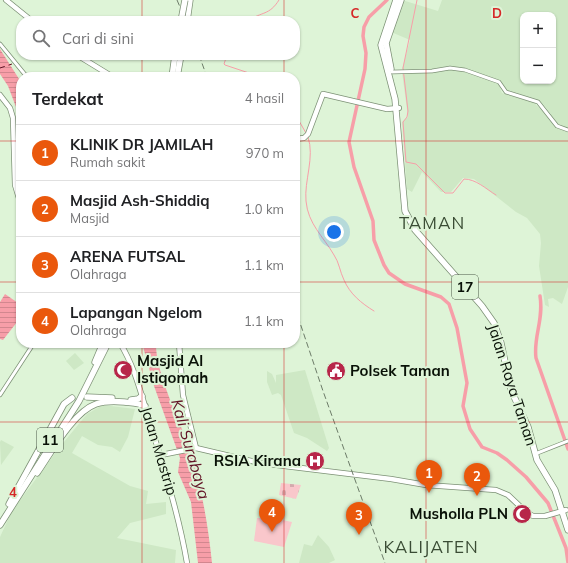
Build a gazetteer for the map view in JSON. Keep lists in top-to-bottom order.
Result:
{
  "streets": {
    "highway": ["17", "Jalan Raya Taman", "11"],
    "main road": ["Jalan Mastrip"]
  },
  "crossings": [
    ["17", "Jalan Raya Taman"]
  ],
  "districts": ["TAMAN", "KALIJATEN"],
  "water": ["Kali Surabaya"],
  "places": {
    "mosque": ["Masjid Al Istiqomah", "Musholla PLN"],
    "public building": ["Polsek Taman"],
    "hospital": ["RSIA Kirana"]
  },
  "page": {
    "map_buttons": ["+", "−"],
    "search": "Cari di sini",
    "heading": ["Terdekat", "4 hasil"],
    "list": [
      {
        "mark": "1",
        "name": "KLINIK DR JAMILAH",
        "note": "Rumah sakit",
        "value": "970 m"
      },
      {
        "mark": "2",
        "name": "Masjid Ash-Shiddiq",
        "note": "Masjid",
        "value": "1.0 km"
      },
      {
        "mark": "3",
        "name": "ARENA FUTSAL",
        "note": "Olahraga",
        "value": "1.1 km"
      },
      {
        "mark": "4",
        "name": "Lapangan Ngelom",
        "note": "Olahraga",
        "value": "1.1 km"
      }
    ],
    "pins": [
      "1",
      "2",
      "4",
      "3"
    ]
  },
  "grid": {
    "columns": ["C", "D"],
    "rows": ["4"]
  }
}
